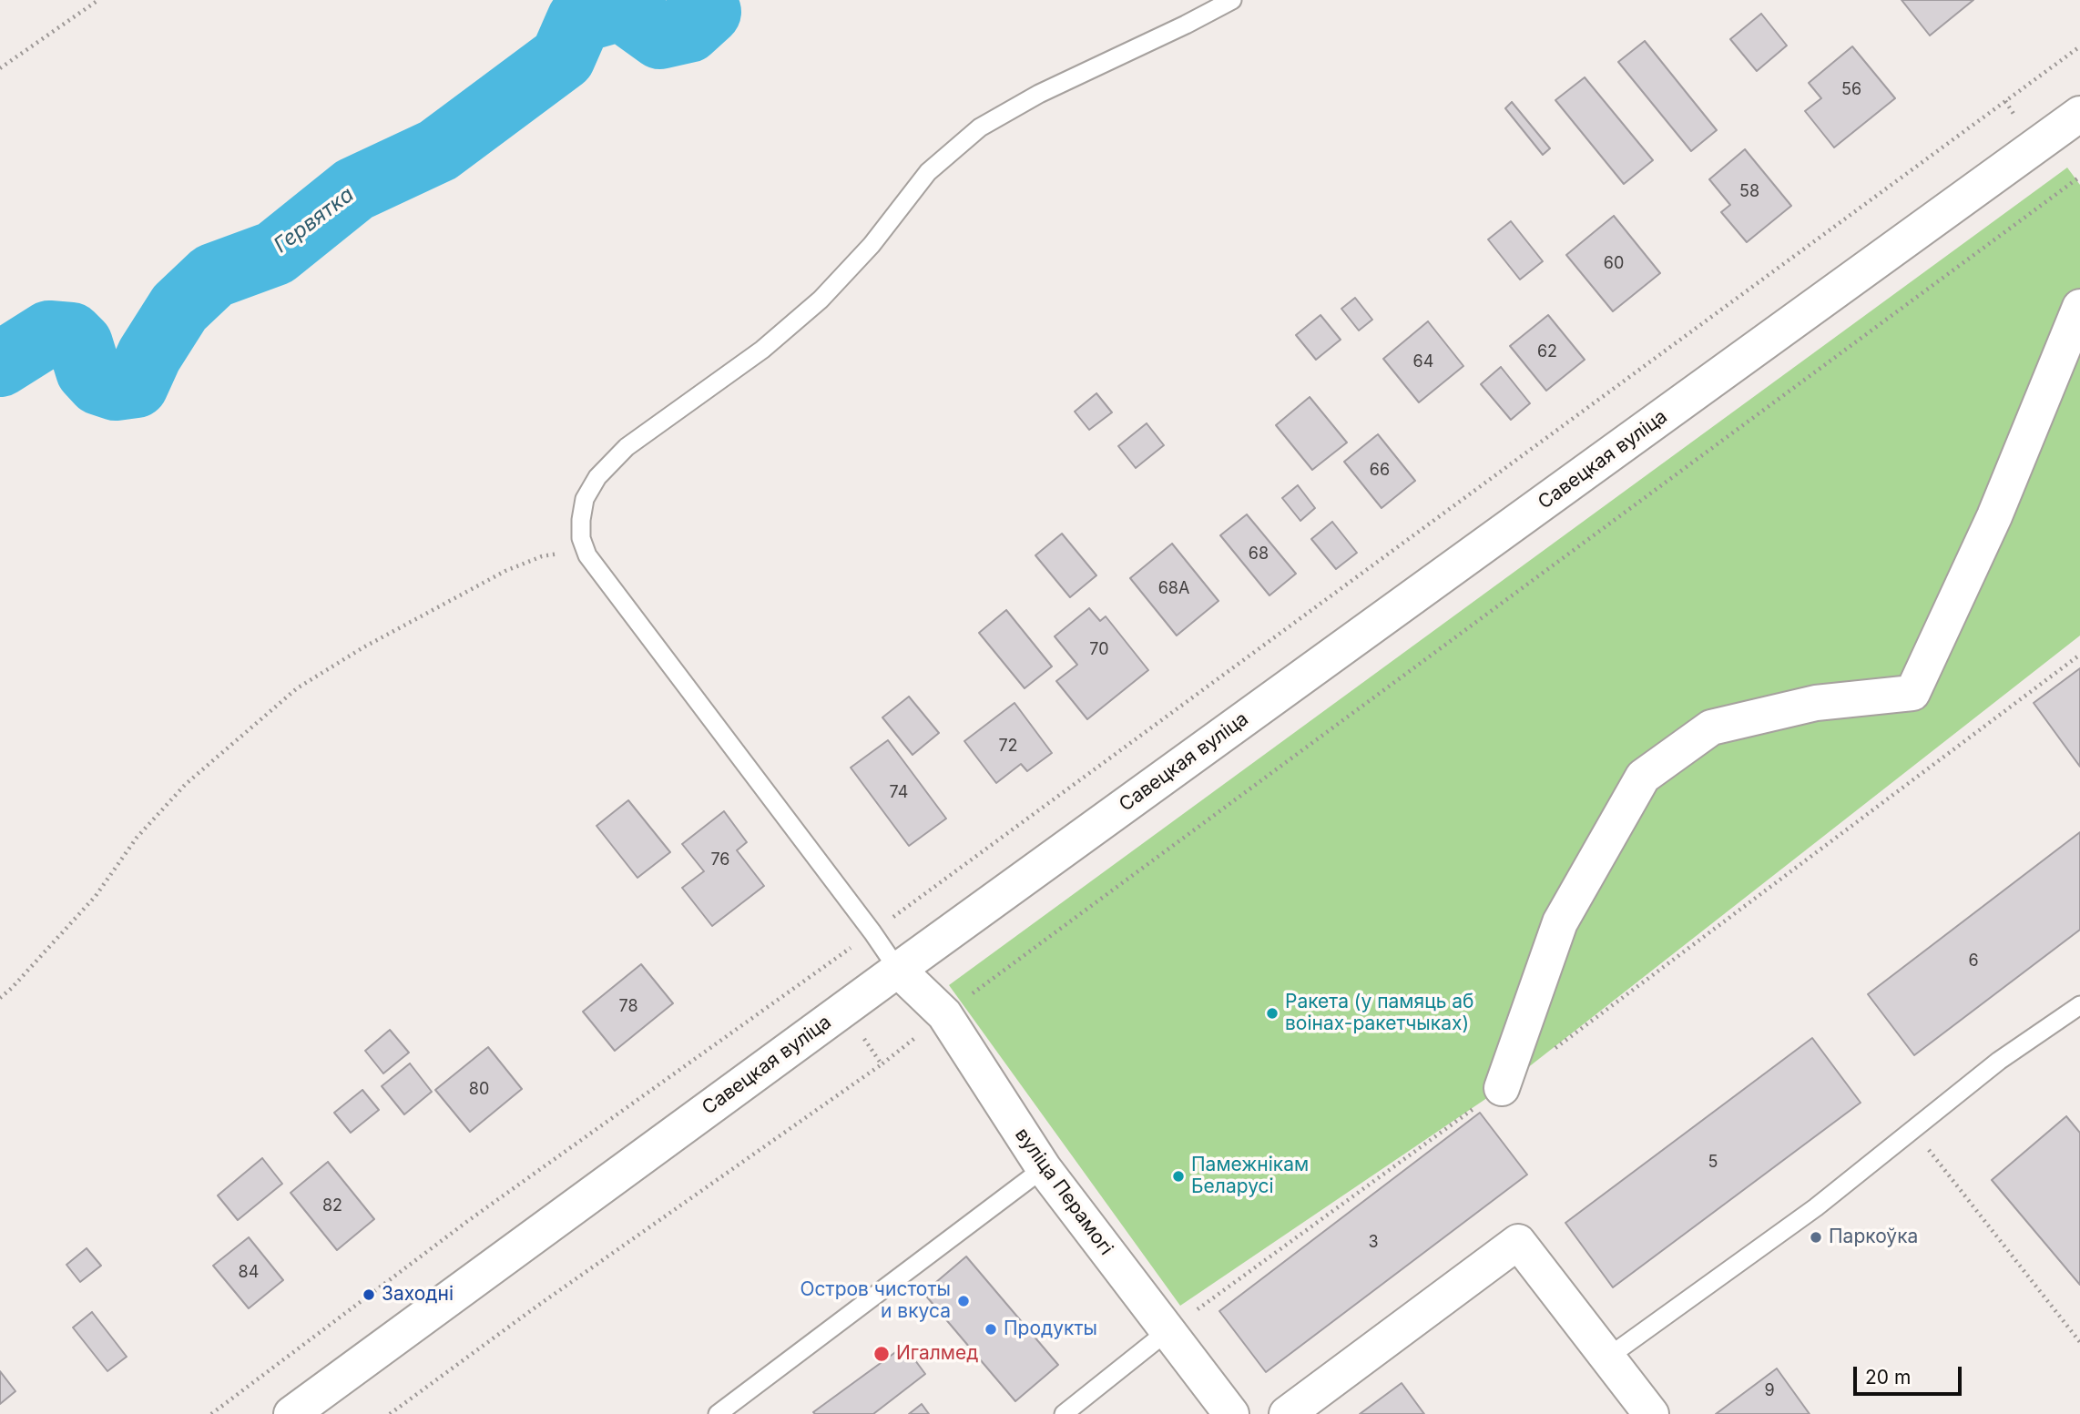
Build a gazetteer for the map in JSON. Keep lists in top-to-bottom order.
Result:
{
  "streets": {
    "main road": ["Савецкая вуліца", "вуліца Перамогі"]
  },
  "crossings": [
    ["Савецкая вуліца", "вуліца Перамогі"]
  ],
  "water": ["Гервятка"],
  "places": [
    "Ракета (у памяць аб воінах-ракетчыках)",
    "Памежнікам Беларусі",
    "Паркоўка",
    "Заходні",
    "Остров чистоты и вкуса",
    "Продукты",
    "Игалмед"
  ],
  "house_numbers": [
    "56",
    "58",
    "60",
    "62",
    "64",
    "66",
    "68",
    "68А",
    "70",
    "72",
    "74",
    "76",
    "6",
    "78",
    "80",
    "5",
    "82",
    "3",
    "84",
    "9"
  ],
  "scale_bar": "20 m"
}
